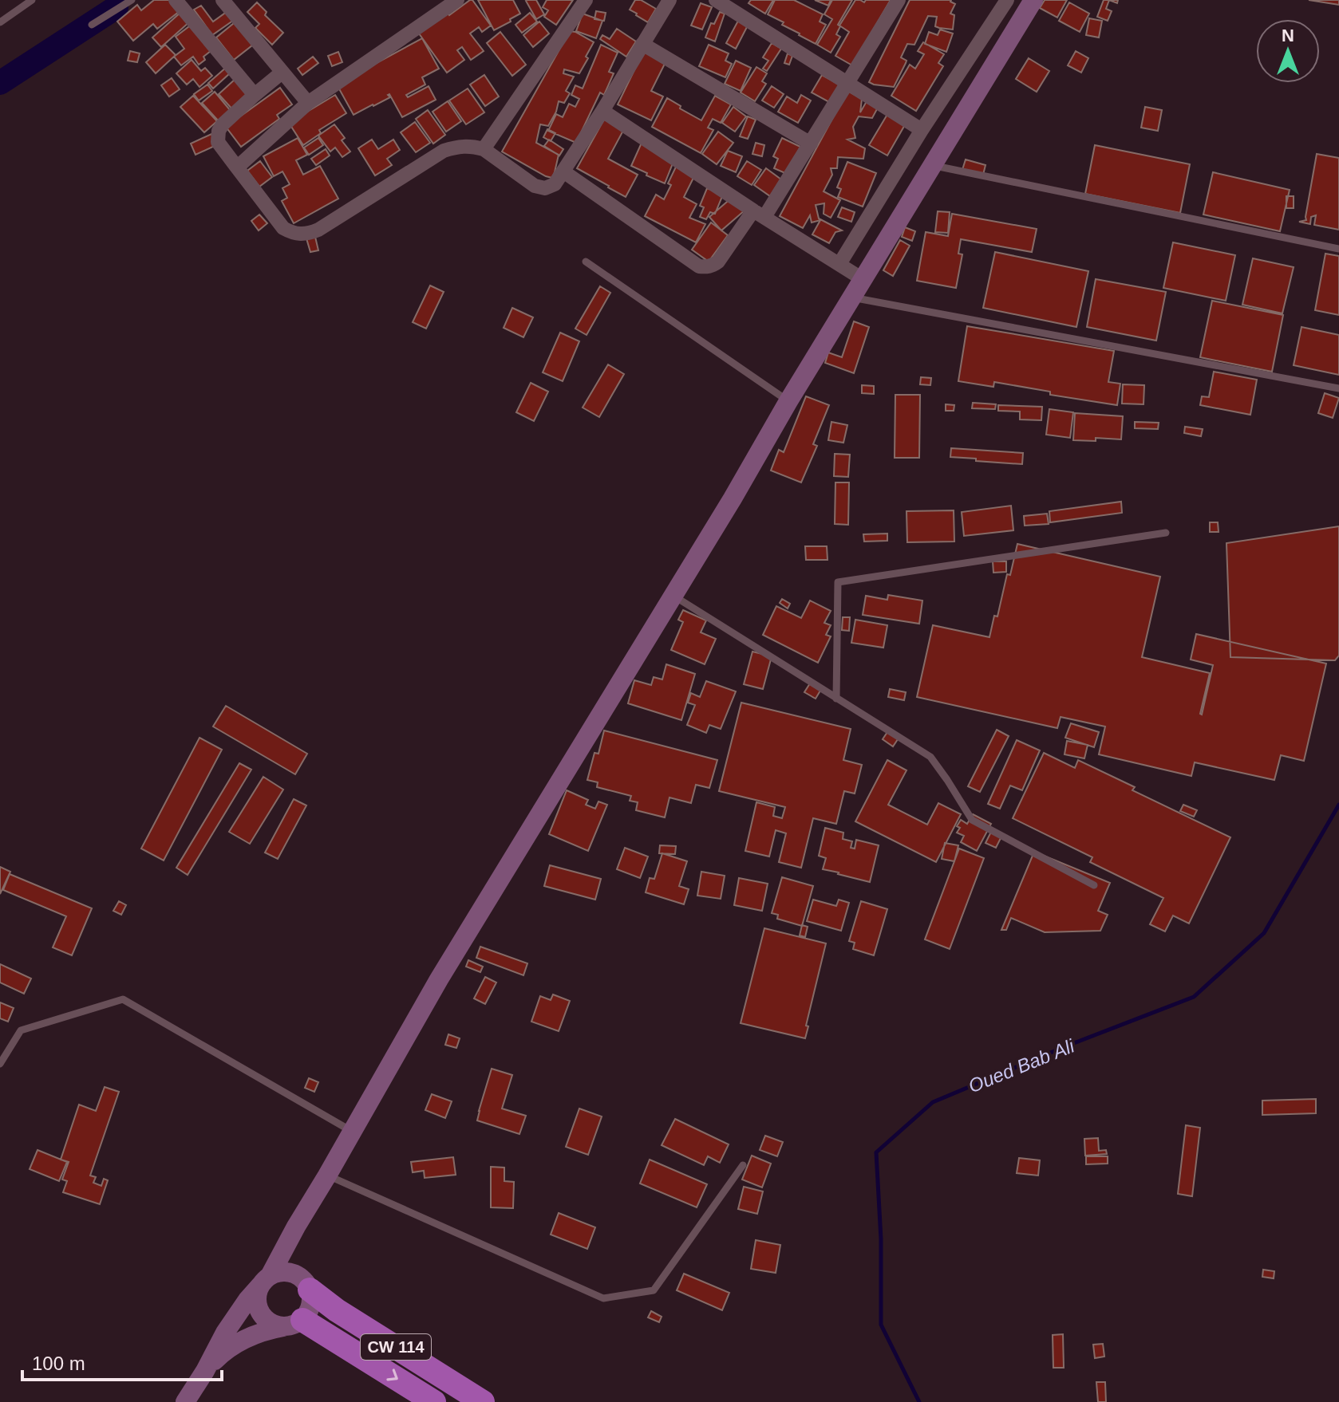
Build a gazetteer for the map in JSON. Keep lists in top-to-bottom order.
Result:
{
  "streets": {
    "highway": ["CW 114"]
  },
  "water": ["Oued Bab Ali"],
  "scale_bar": "100 m",
  "north": "top"
}
